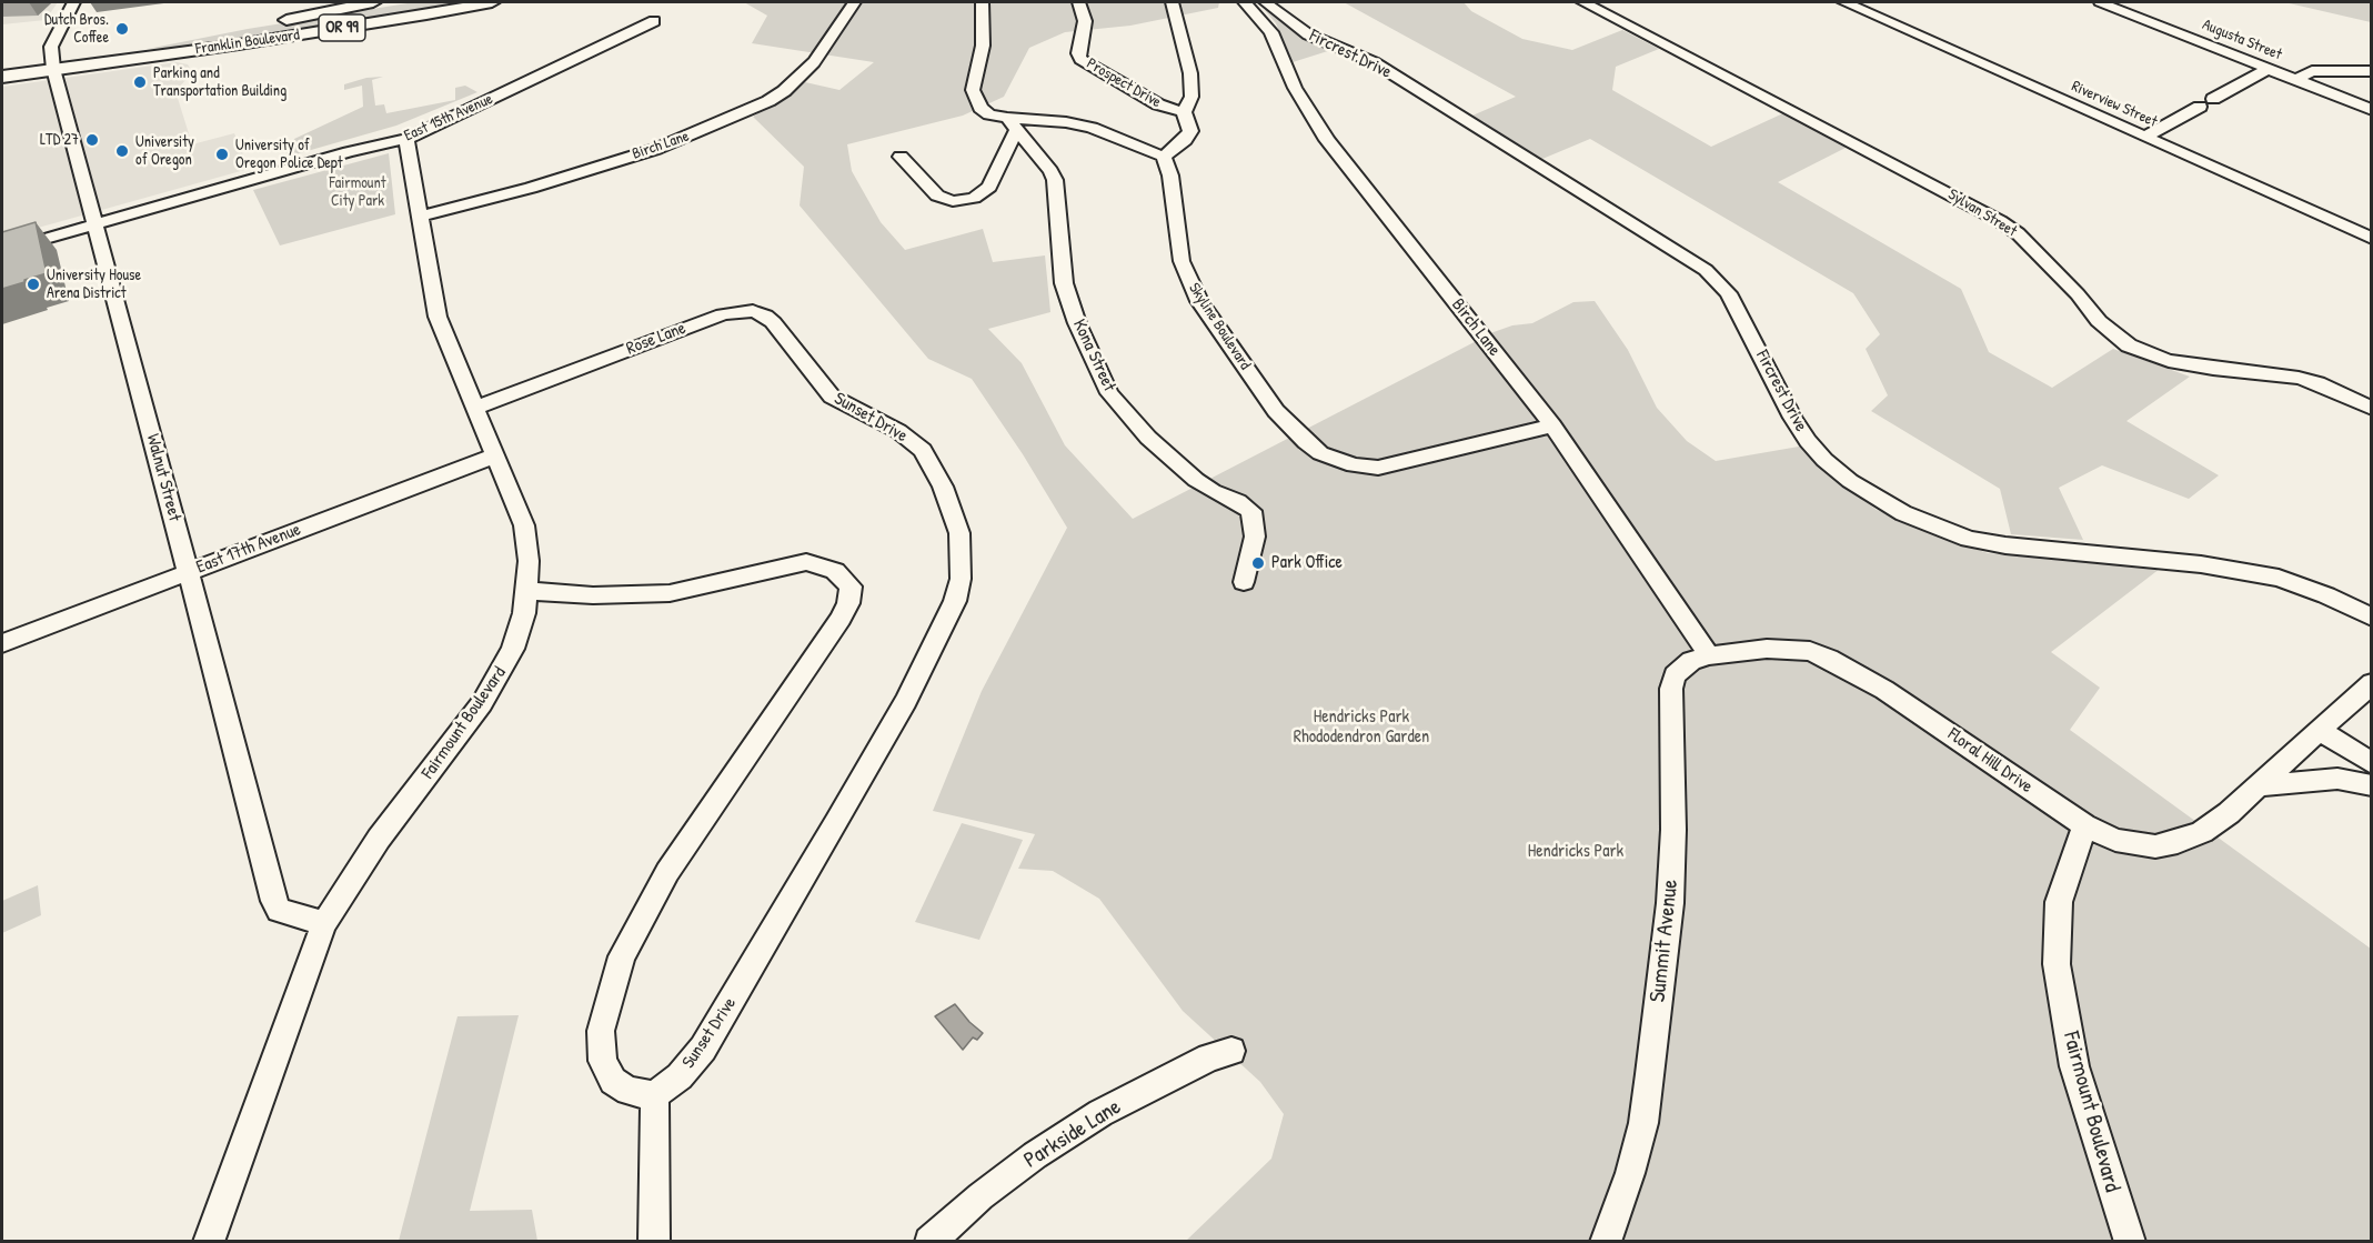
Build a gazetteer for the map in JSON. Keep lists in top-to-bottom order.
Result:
{
  "streets": {
    "main road": ["OR 99", "Franklin Boulevard"],
    "street": [
      "Augusta Street",
      "Fircrest Drive",
      "Prospect Drive",
      "Riverview Street",
      "East 15th Avenue",
      "Birch Lane",
      "Sylvan Street",
      "Skyline Boulevard",
      "Rose Lane",
      "Kona Street",
      "Sunset Drive",
      "Walnut Street",
      "East 17th Avenue",
      "Fairmount Boulevard",
      "Floral Hill Drive",
      "Summit Avenue",
      "Parkside Lane"
    ]
  },
  "crossings": [
    ["Franklin Boulevard", "Walnut Street"],
    ["Prospect Drive", "Skyline Boulevard"],
    ["East 15th Avenue", "Walnut Street"],
    ["East 15th Avenue", "Fairmount Boulevard"],
    ["Birch Lane", "Skyline Boulevard"],
    ["Birch Lane", "Fairmount Boulevard"],
    ["Birch Lane", "Floral Hill Drive"],
    ["Birch Lane", "Summit Avenue"],
    ["Rose Lane", "Sunset Drive"],
    ["Rose Lane", "Fairmount Boulevard"],
    ["Walnut Street", "East 17th Avenue"],
    ["Walnut Street", "Fairmount Boulevard"],
    ["East 17th Avenue", "Fairmount Boulevard"],
    ["Fairmount Boulevard", "Floral Hill Drive"],
    ["Floral Hill Drive", "Summit Avenue"]
  ],
  "parks": ["Fairmount City Park", "Hendricks Park Rhododendron Garden", "Hendricks Park"],
  "places": [
    "Dutch Bros. Coffee",
    "Parking and Transportation Building",
    "LTD 27",
    "University of Oregon",
    "University of Oregon Police Dept",
    "University House Arena District",
    "Park Office"
  ]
}
